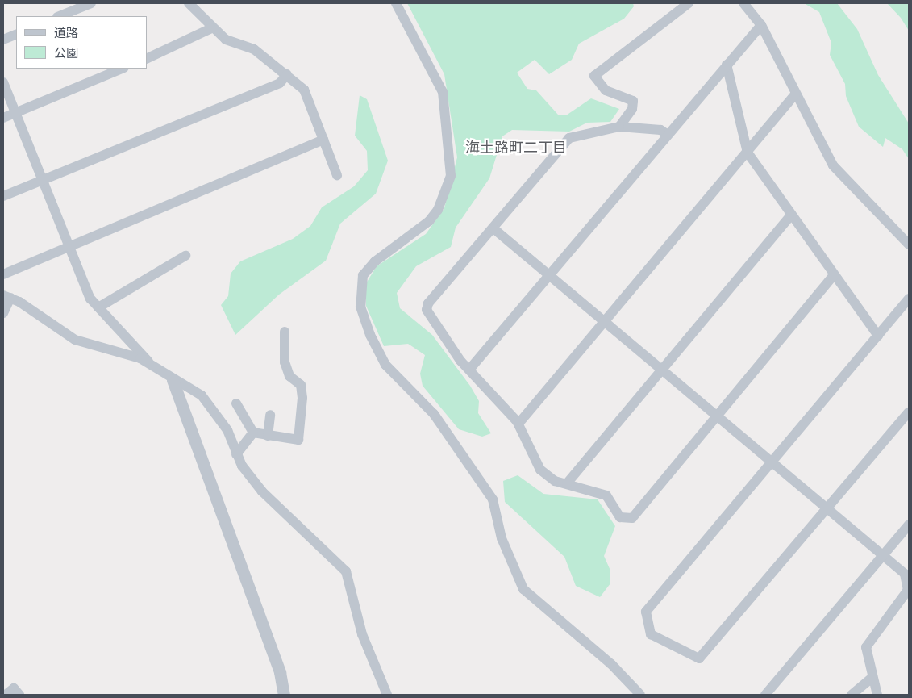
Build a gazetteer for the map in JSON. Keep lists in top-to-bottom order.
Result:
{
  "districts": ["海土路町二丁目"],
  "legend": ["道路", "公園"]
}
